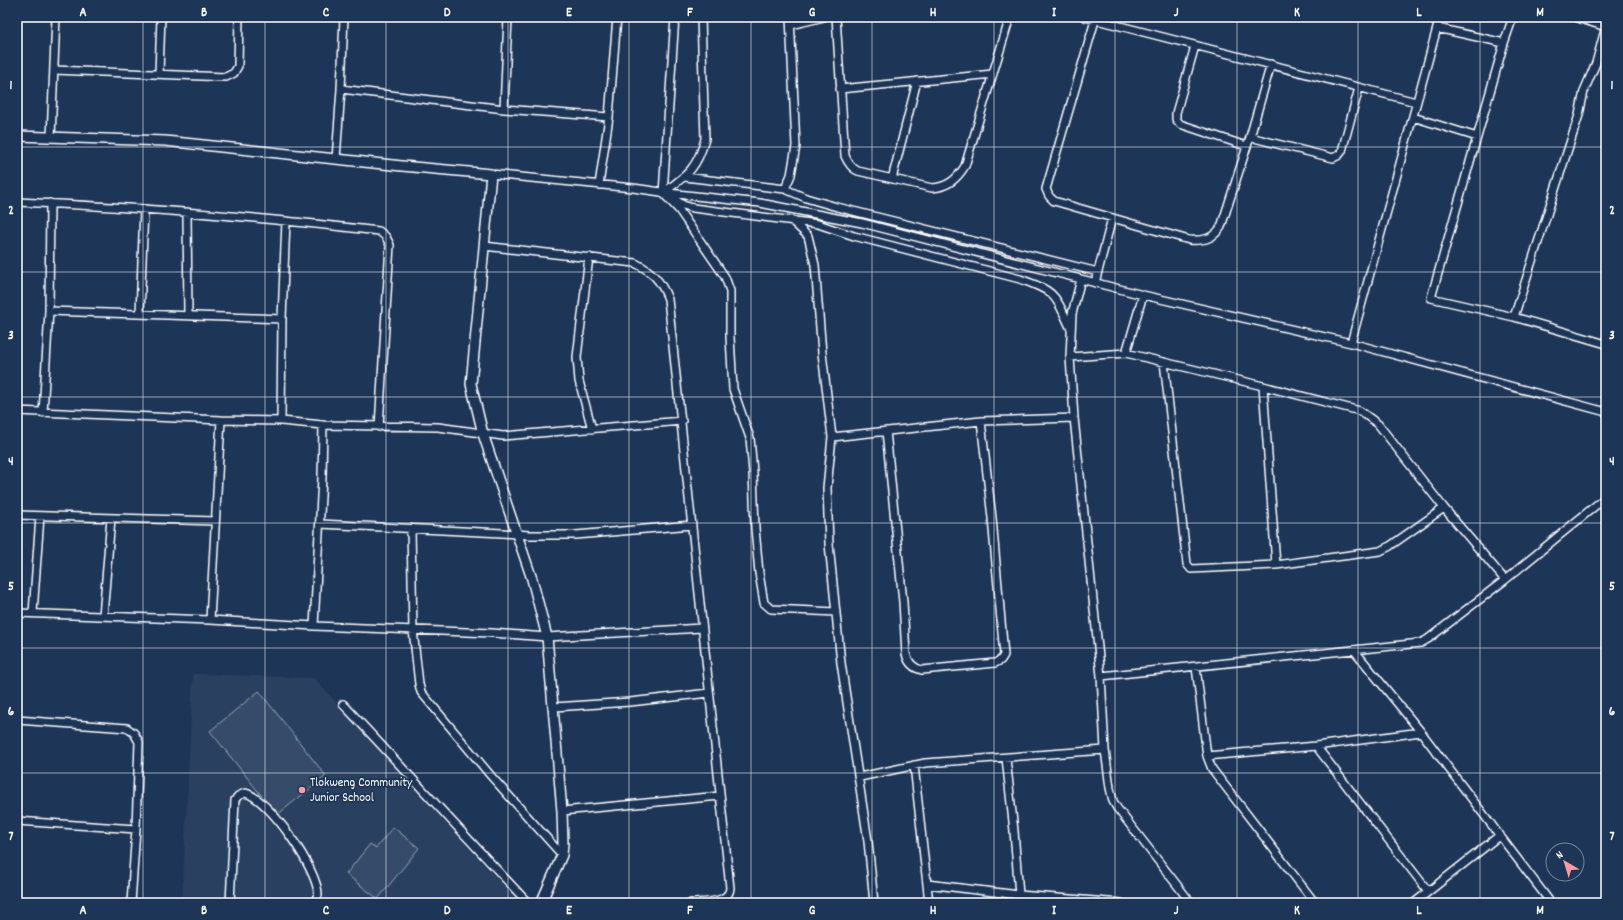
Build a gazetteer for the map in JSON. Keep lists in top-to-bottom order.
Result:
{
  "places": ["Tlokweng Community Junior School"],
  "north": "top left",
  "grid": {
    "columns": [
      "A",
      "B",
      "C",
      "D",
      "E",
      "F",
      "G",
      "H",
      "I",
      "J",
      "K",
      "L",
      "M"
    ],
    "rows": [
      "1",
      "2",
      "3",
      "4",
      "5",
      "6",
      "7"
    ]
  }
}
